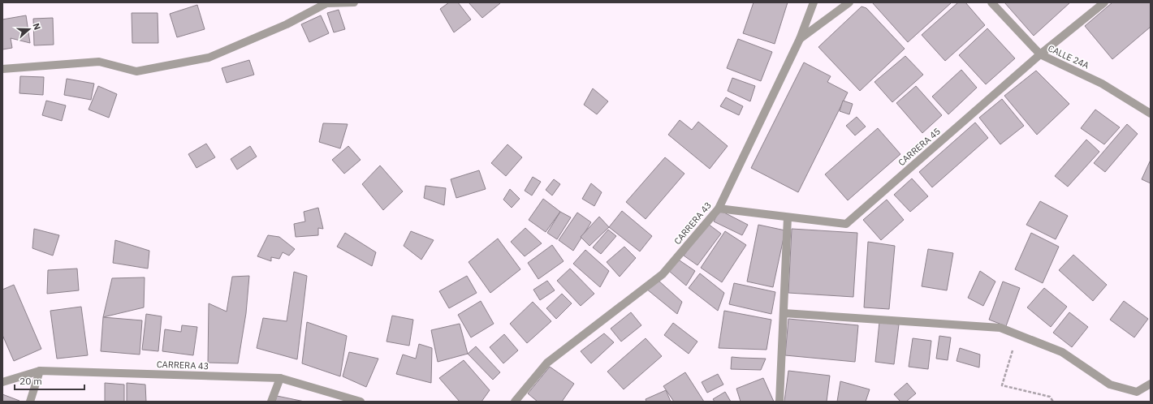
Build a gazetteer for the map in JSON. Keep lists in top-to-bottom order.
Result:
{
  "streets": {
    "street": ["CALLE 24A", "CARRERA 45", "CARRERA 43"]
  },
  "crossings": [
    ["CALLE 24A", "CARRERA 45"],
    ["CARRERA 45", "CARRERA 43"]
  ],
  "scale_bar": "20 m",
  "north": "right"
}
